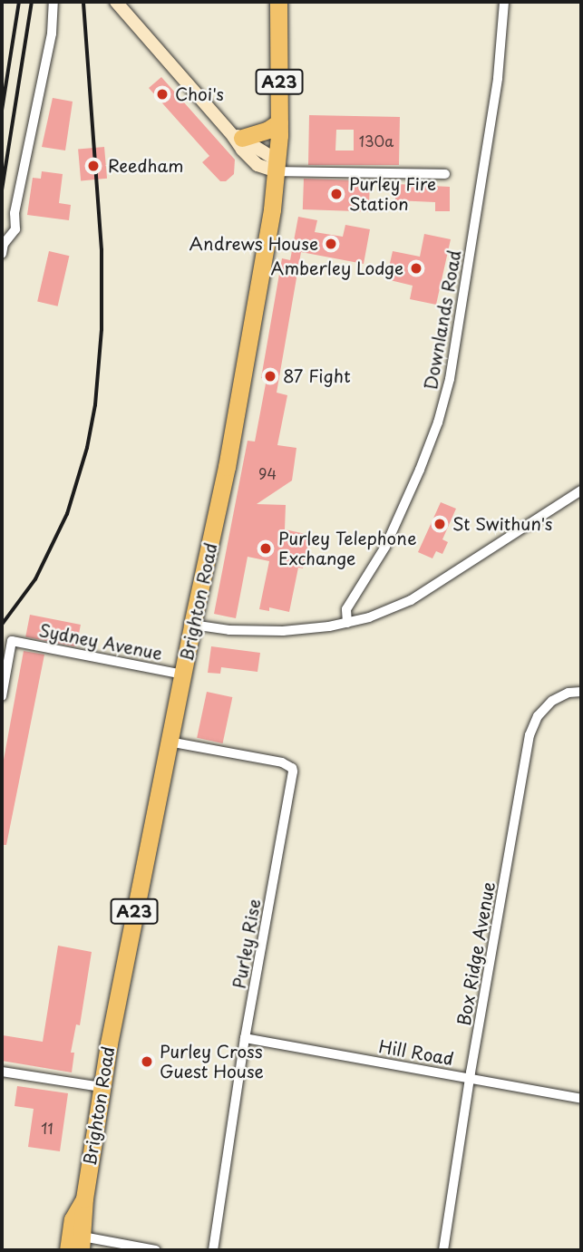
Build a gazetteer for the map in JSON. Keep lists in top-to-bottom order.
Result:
{
  "streets": {
    "highway": ["A23", "Brighton Road"],
    "street": [
      "Downlands Road",
      "Sydney Avenue",
      "Purley Rise",
      "Box Ridge Avenue",
      "Hill Road"
    ]
  },
  "crossings": [
    ["Brighton Road", "Sydney Avenue"],
    ["Brighton Road", "Purley Rise"],
    ["Purley Rise", "Hill Road"],
    ["Box Ridge Avenue", "Hill Road"]
  ],
  "places": [
    "Choi's",
    "Reedham",
    "Purley Fire Station",
    "Andrews House",
    "Amberley Lodge",
    "87 Fight",
    "St Swithun's",
    "Purley Telephone Exchange",
    "Purley Cross Guest House"
  ],
  "house_numbers": ["130a", "94", "11"]
}
